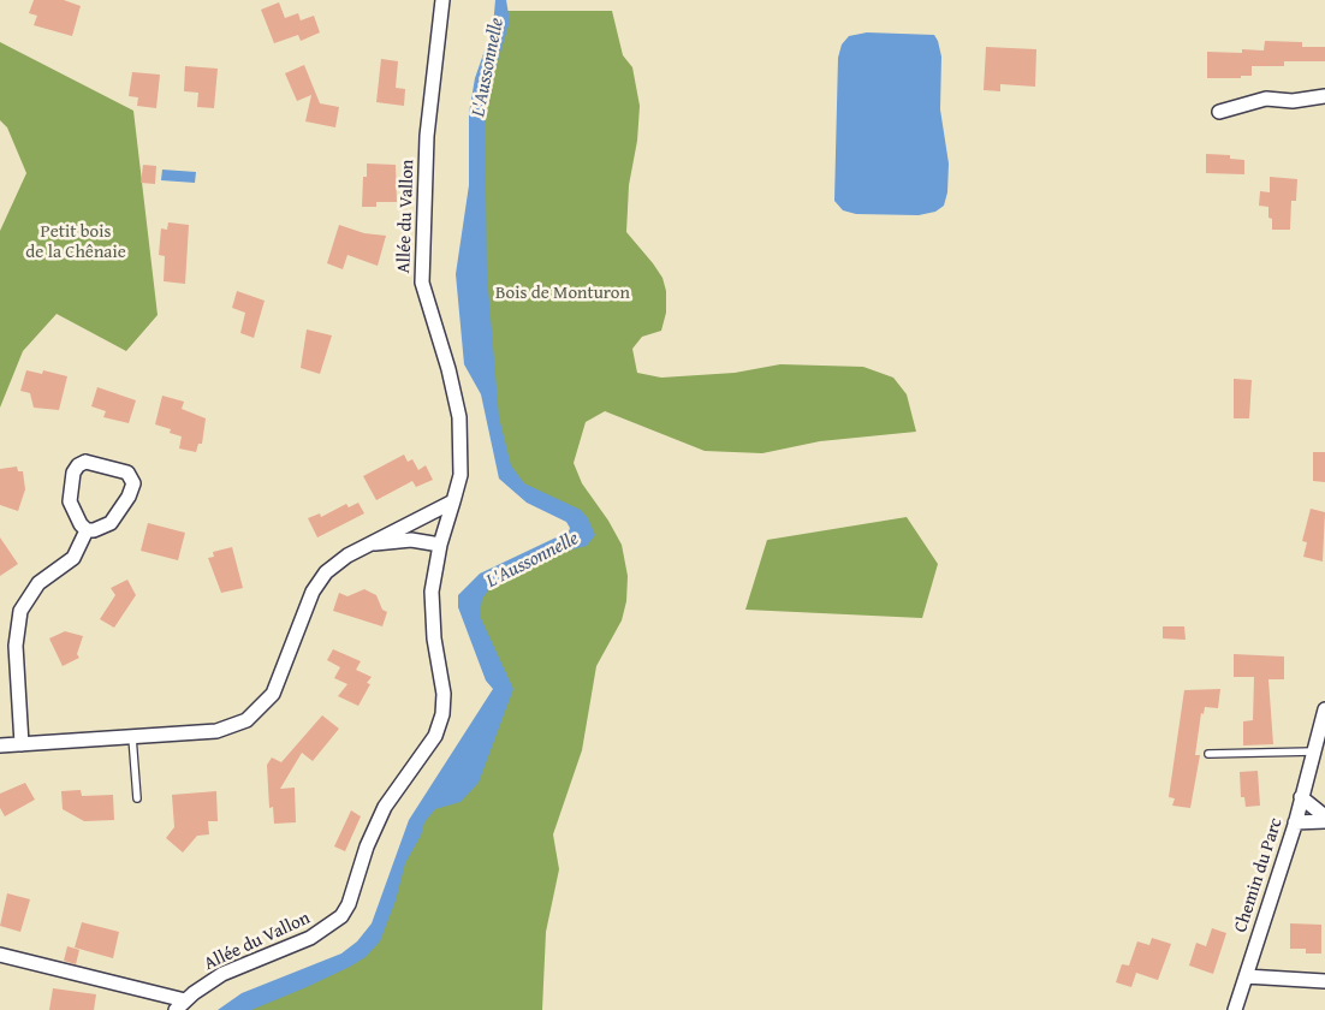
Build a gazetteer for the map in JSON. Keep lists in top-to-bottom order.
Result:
{
  "streets": {
    "street": ["Allée du Vallon", "Chemin du Parc"]
  },
  "water": ["L'Aussonnelle"],
  "parks": ["Petit bois de la Chênaie", "Bois de Monturon"]
}
